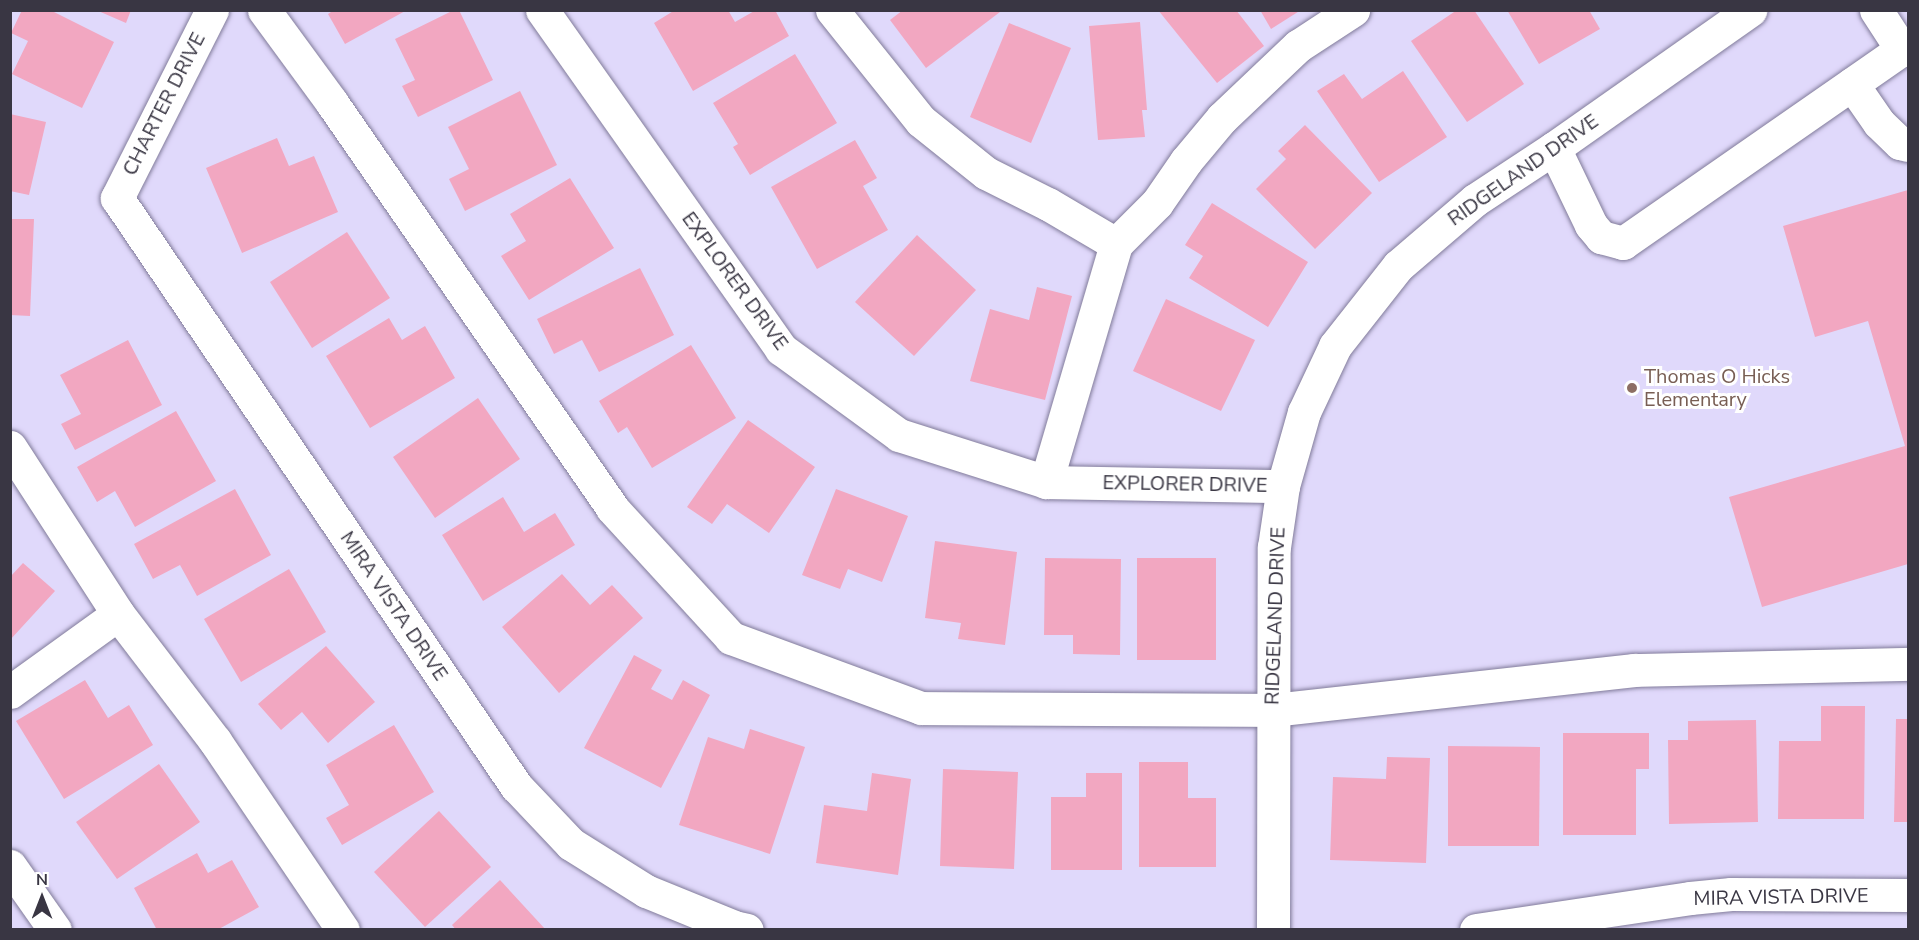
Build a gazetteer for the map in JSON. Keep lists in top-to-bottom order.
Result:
{
  "streets": {
    "street": [
      "CHARTER DRIVE",
      "RIDGELAND DRIVE",
      "EXPLORER DRIVE",
      "MIRA VISTA DRIVE"
    ]
  },
  "crossings": [
    ["CHARTER DRIVE", "MIRA VISTA DRIVE"],
    ["RIDGELAND DRIVE", "EXPLORER DRIVE"]
  ],
  "places": ["Thomas O Hicks Elementary"],
  "north": "top"
}
